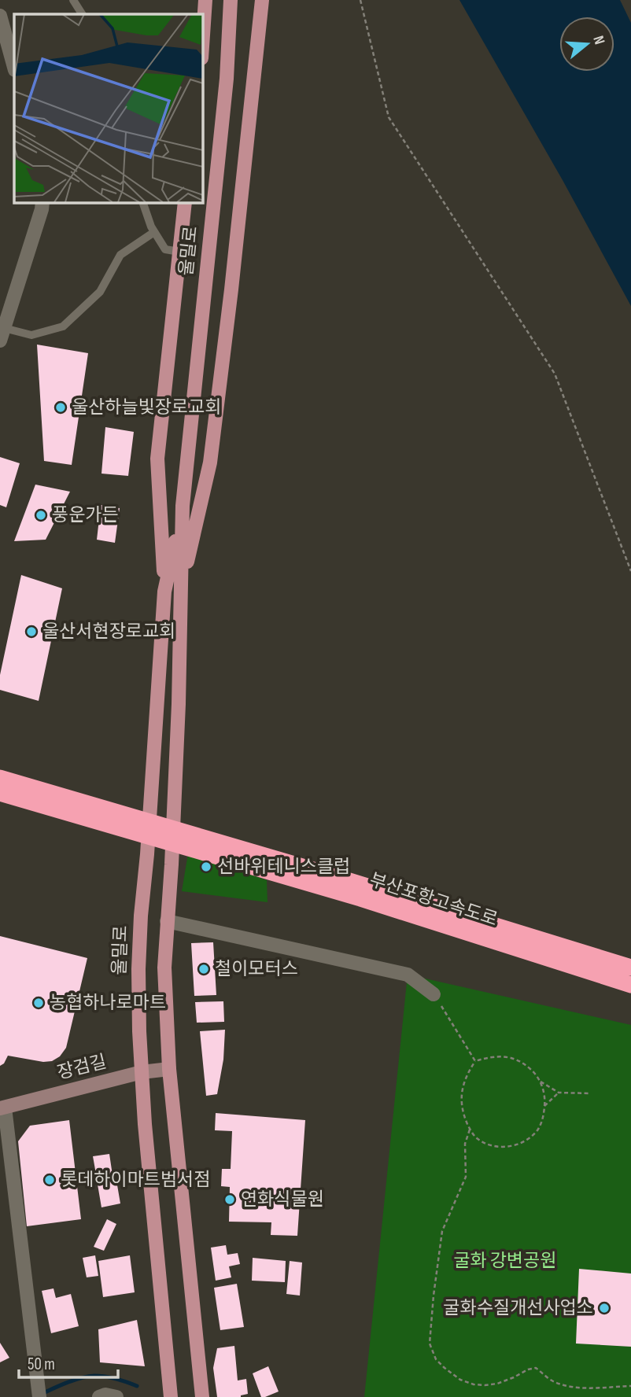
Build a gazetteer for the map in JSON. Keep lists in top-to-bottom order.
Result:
{
  "streets": {
    "highway": ["부산포항고속도로"],
    "main road": ["울밀로", "장검길"]
  },
  "crossings": [
    ["울밀로", "장검길"]
  ],
  "parks": ["굴화 강변공원"],
  "places": [
    "울산하늘빛장로교회",
    "풍운가든",
    "울산서현장로교회",
    "선바위테니스클럽",
    "철이모터스",
    "농협하나로마트",
    "롯데하이마트범서점",
    "연화식물원",
    "굴화수질개선사업소"
  ],
  "scale_bar": "50 m",
  "north": "right"
}
